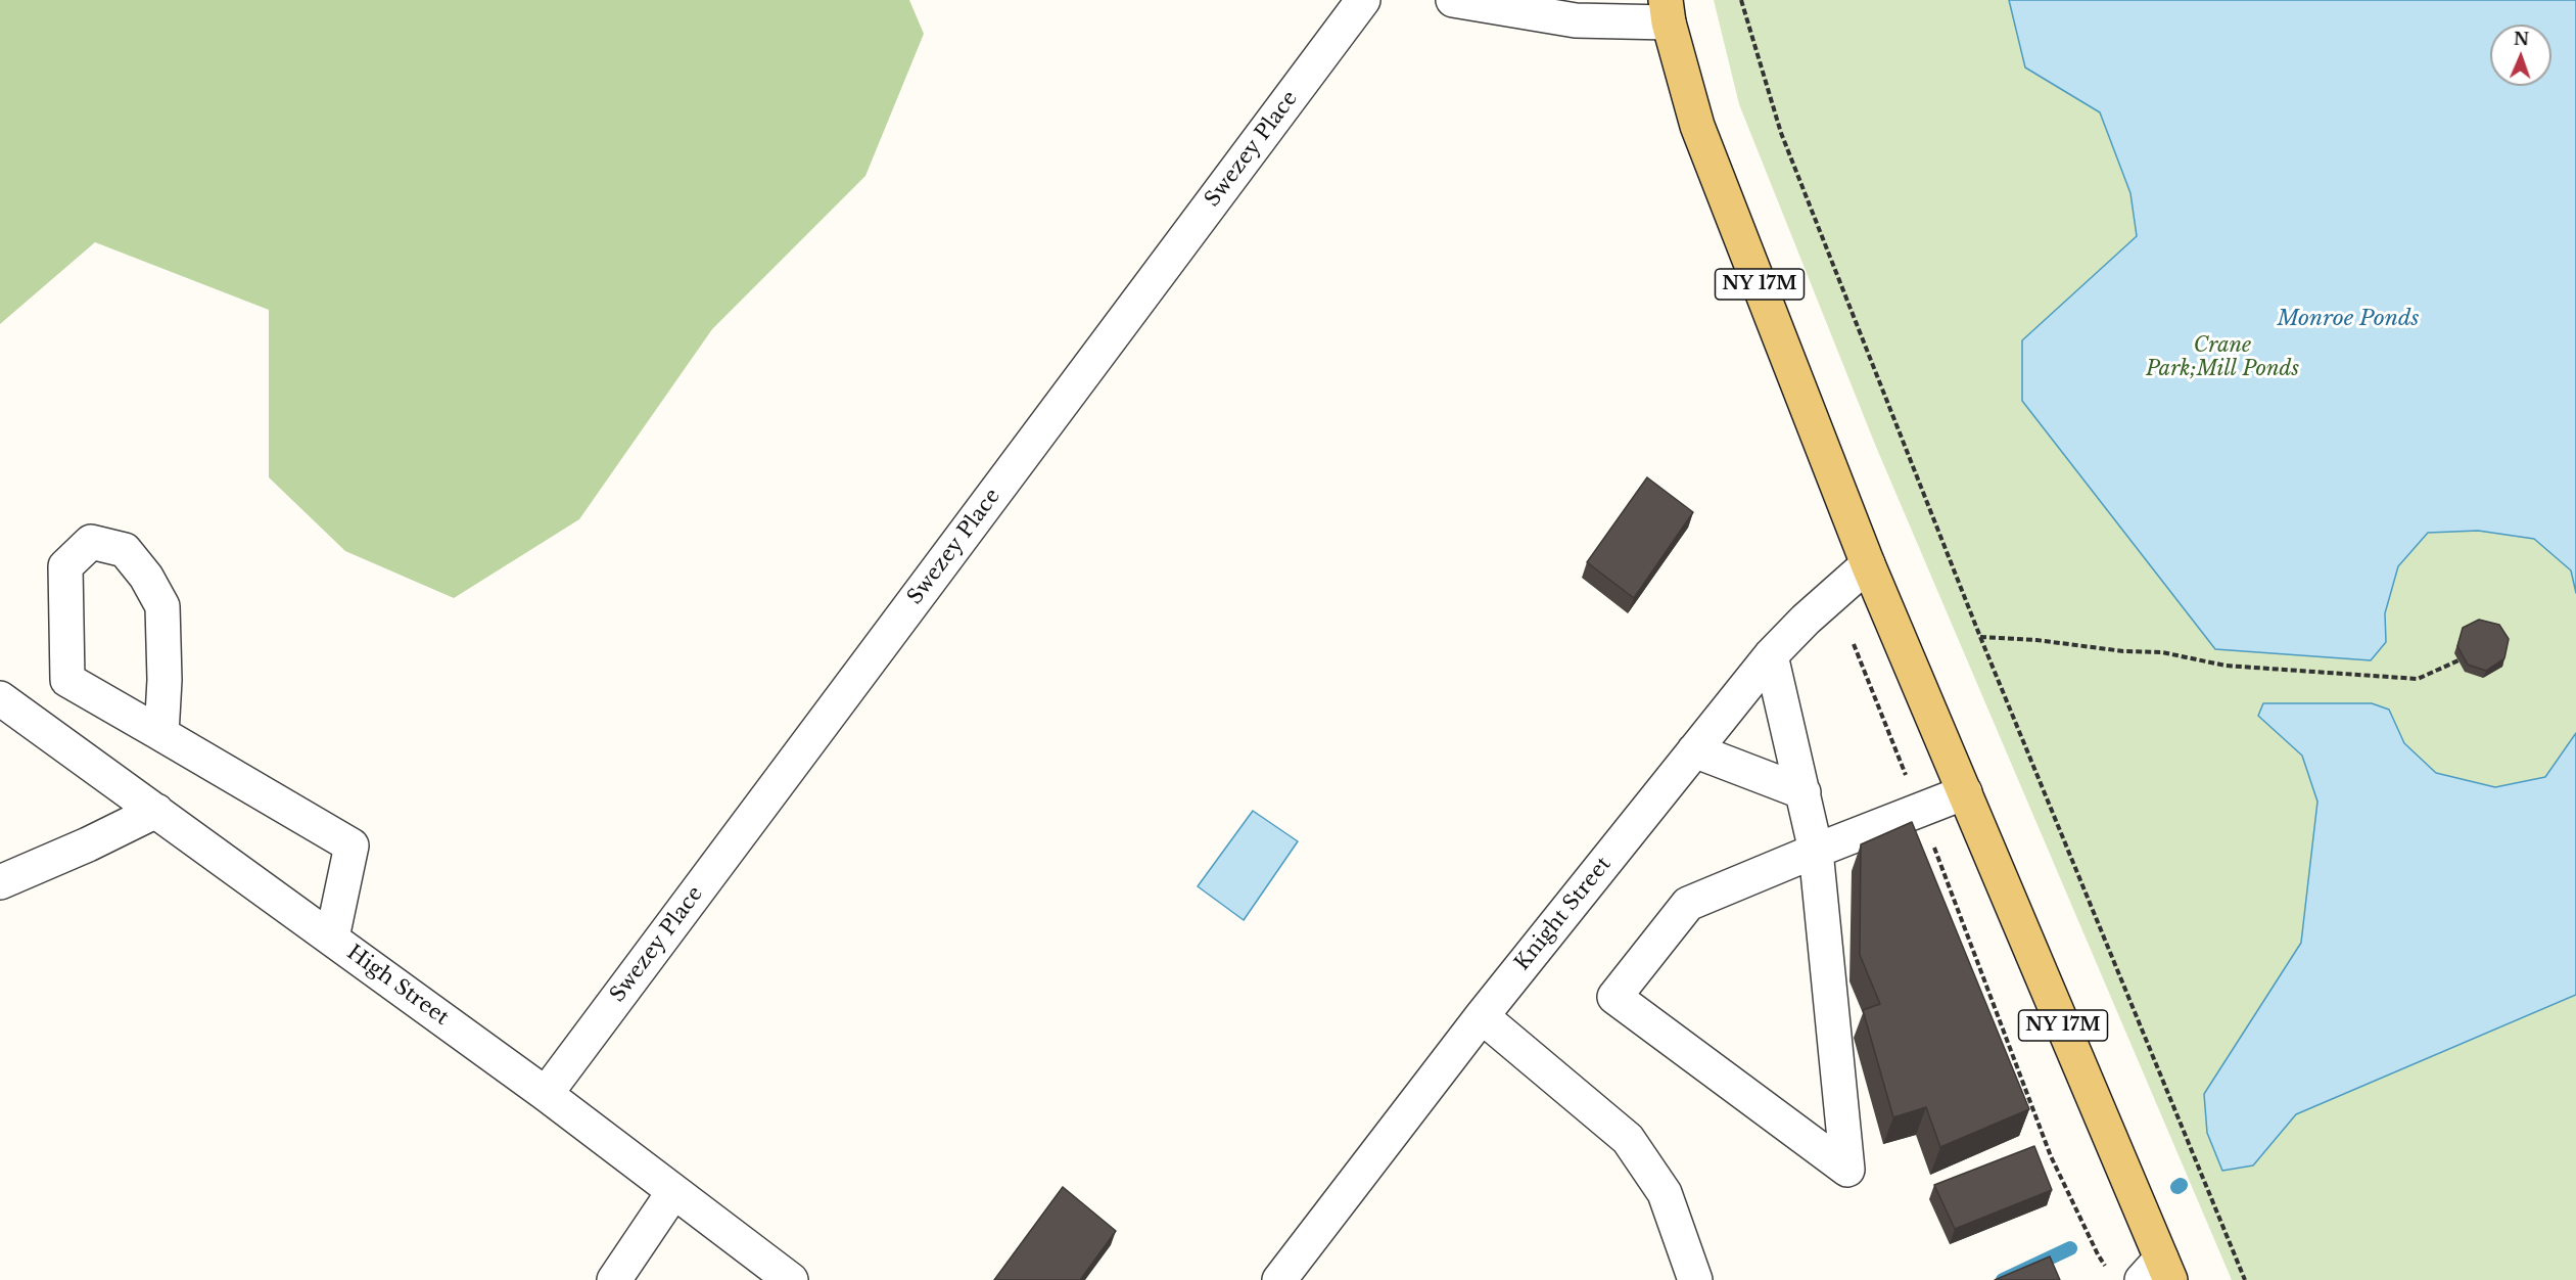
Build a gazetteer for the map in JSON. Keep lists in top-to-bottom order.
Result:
{
  "streets": {
    "main road": ["NY 17M"],
    "street": ["Swezey Place", "Knight Street", "High Street"]
  },
  "crossings": [
    ["Swezey Place", "High Street"],
    ["NY 17M", "Knight Street"]
  ],
  "water": ["Monroe Ponds"],
  "parks": ["Crane Park;Mill Ponds"],
  "north": "top"
}
